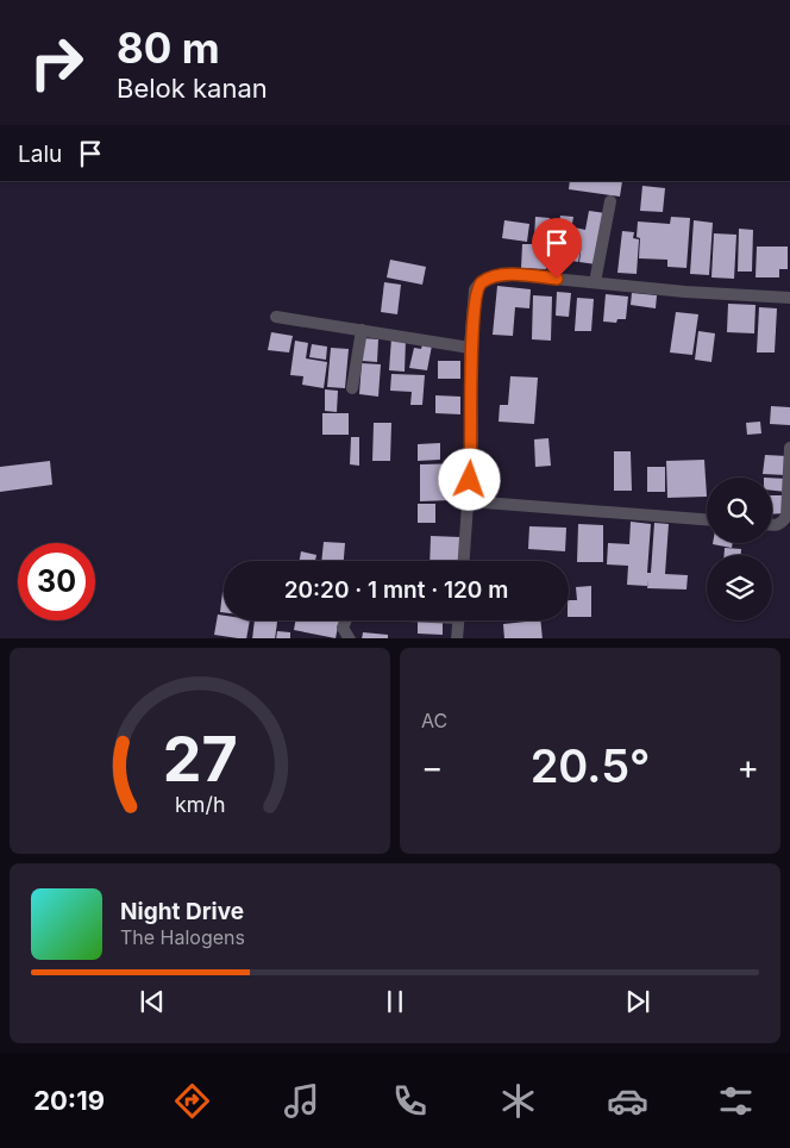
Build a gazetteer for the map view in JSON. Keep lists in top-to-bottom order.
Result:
{
  "page": {
    "turn": ["80 m", "Belok kanan"],
    "then": "Lalu",
    "limit": "30",
    "trip": "20:20 · 1 mnt · 120 m",
    "tile": "AC",
    "heat": ["−", "20.5°", "+"],
    "song": ["Night Drive", "The Halogens"],
    "tabs": "20:19",
    "gauge": ["27", "km/h"]
  }
}
